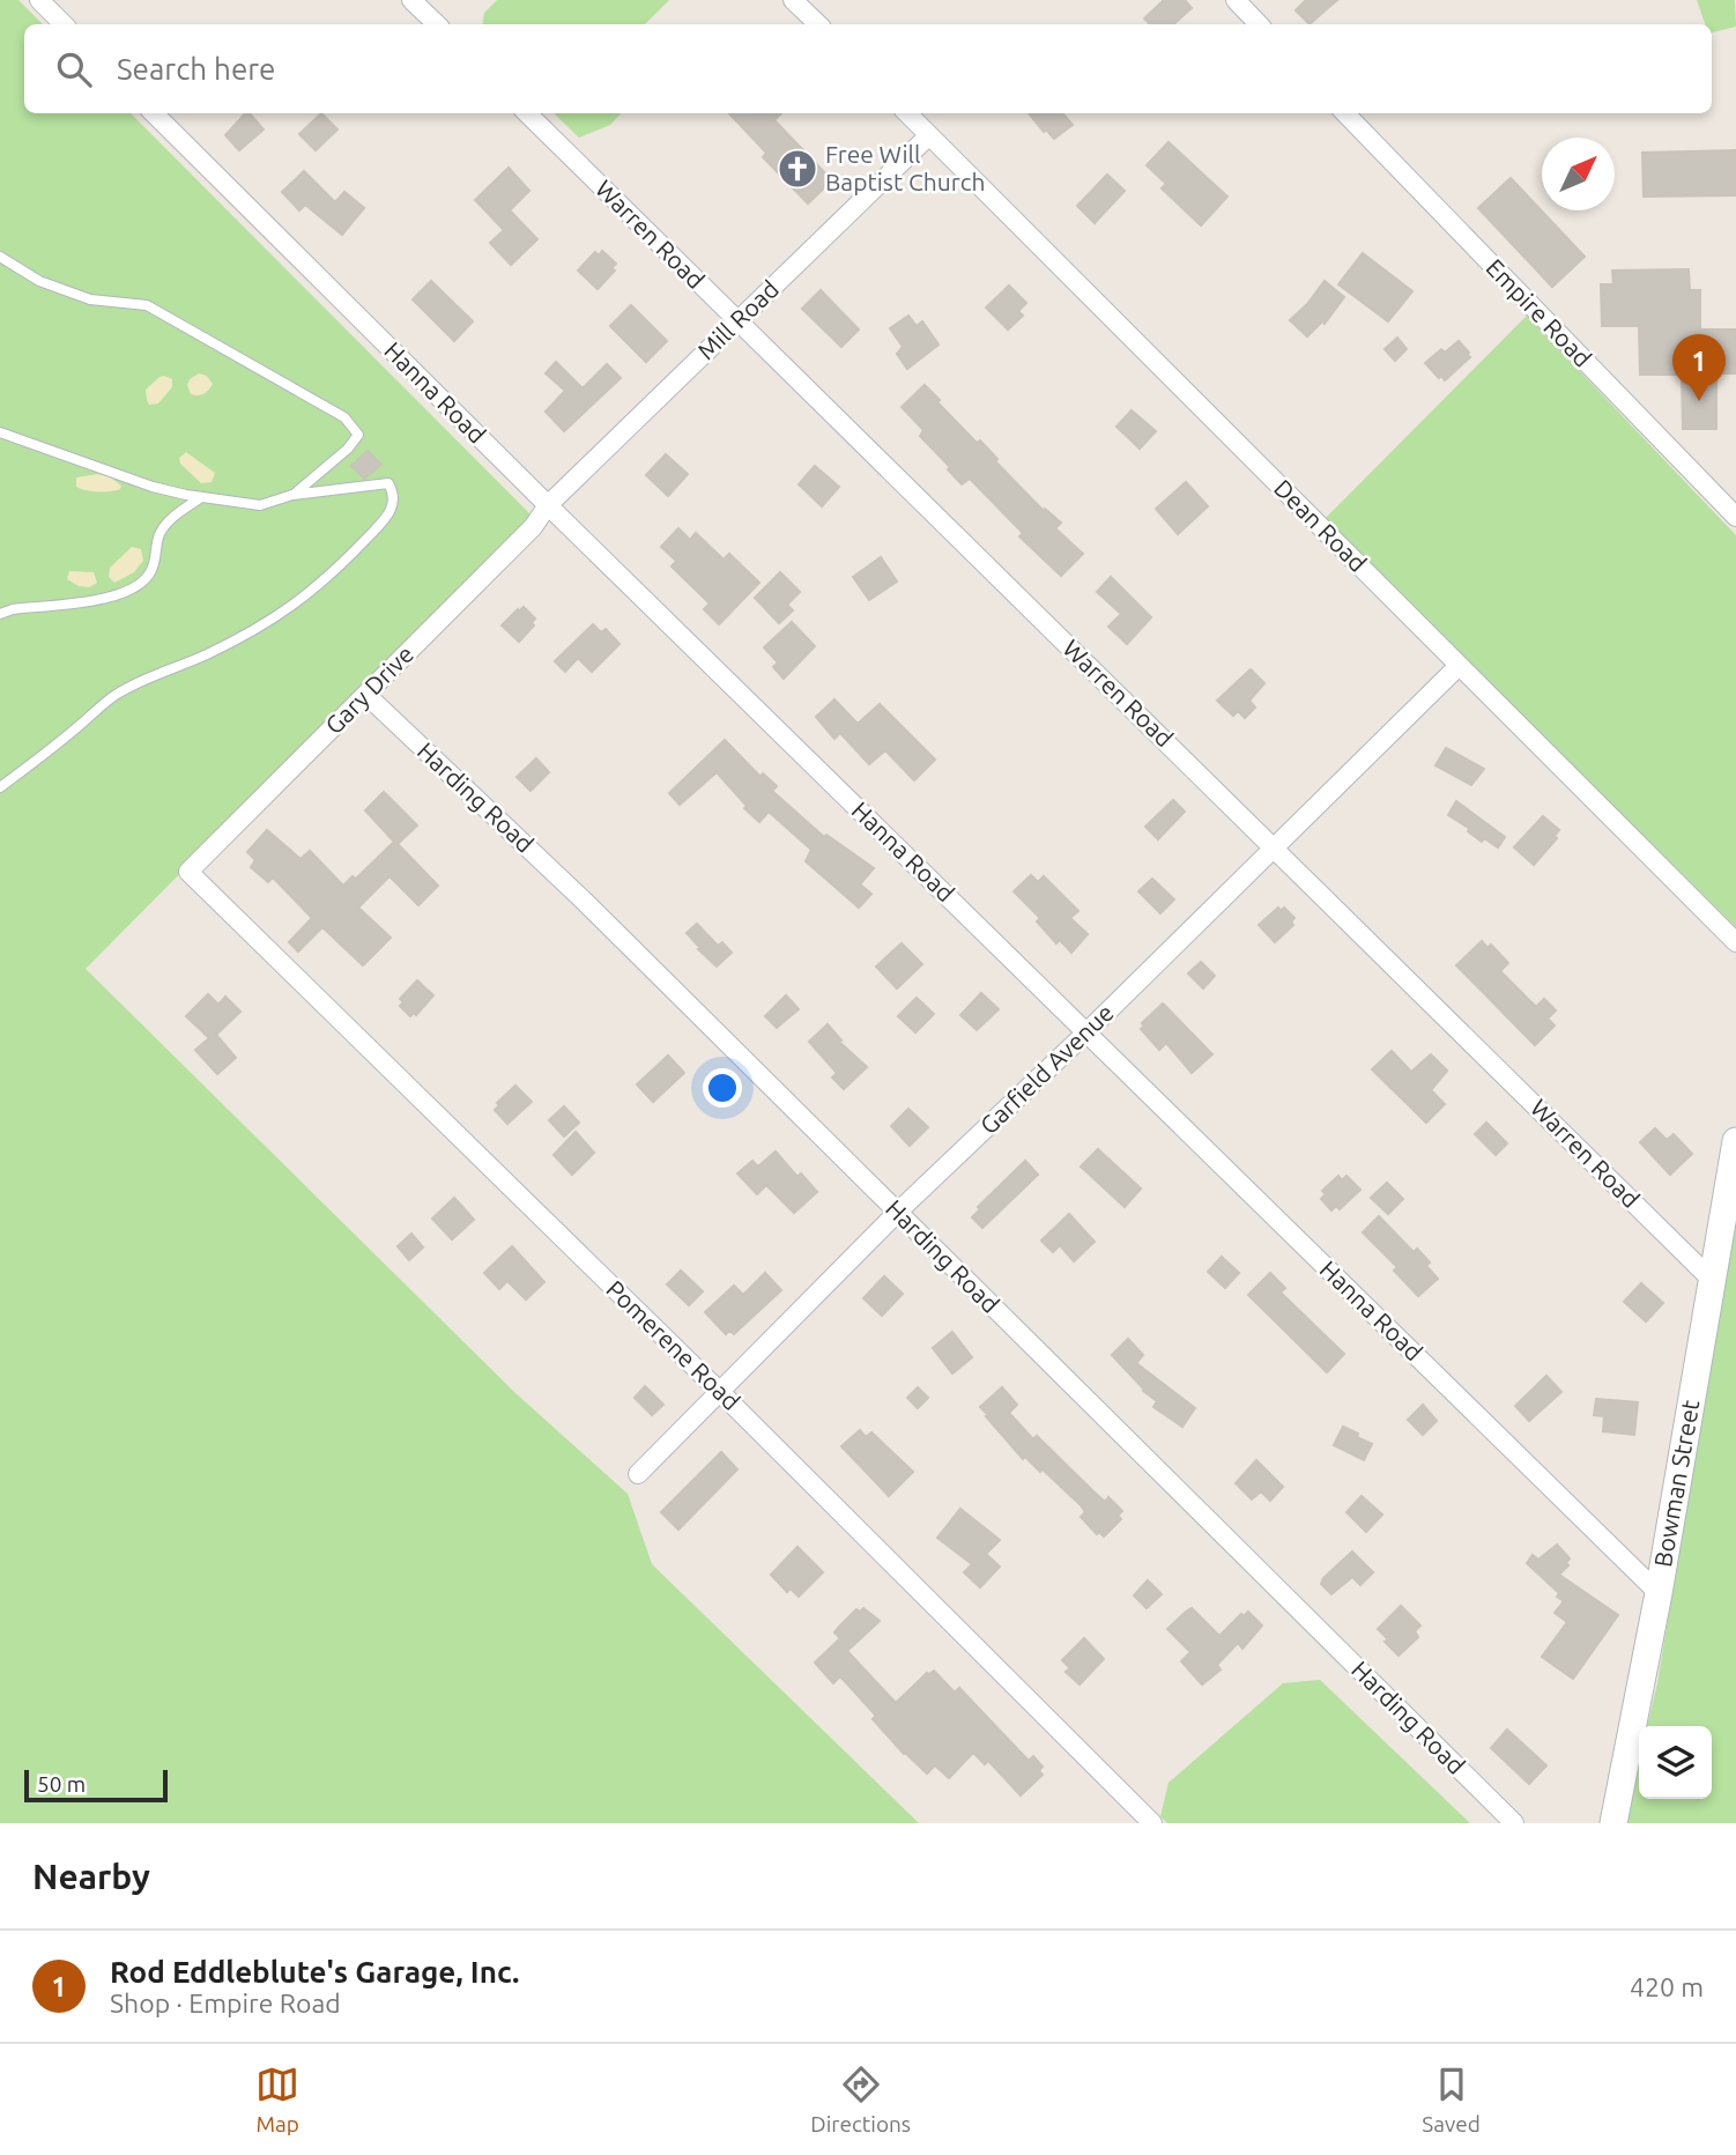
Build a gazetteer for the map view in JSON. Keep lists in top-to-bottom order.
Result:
{
  "streets": {
    "street": [
      "Warren Road",
      "Empire Road",
      "Mill Road",
      "Hanna Road",
      "Dean Road",
      "Gary Drive",
      "Harding Road",
      "Garfield Avenue",
      "Pomerene Road",
      "Bowman Street"
    ]
  },
  "crossings": [
    ["Warren Road", "Mill Road"],
    ["Warren Road", "Garfield Avenue"],
    ["Warren Road", "Bowman Street"],
    ["Mill Road", "Hanna Road"],
    ["Mill Road", "Dean Road"],
    ["Mill Road", "Gary Drive"],
    ["Hanna Road", "Gary Drive"],
    ["Hanna Road", "Garfield Avenue"],
    ["Hanna Road", "Bowman Street"],
    ["Dean Road", "Garfield Avenue"],
    ["Gary Drive", "Harding Road"],
    ["Gary Drive", "Pomerene Road"],
    ["Harding Road", "Garfield Avenue"],
    ["Garfield Avenue", "Pomerene Road"]
  ],
  "places": {
    "church": ["Free Will Baptist Church"]
  },
  "scale_bar": "50 m",
  "north": "top right",
  "page": {
    "search": "Search here",
    "pins": "1",
    "scale": "50 m",
    "heading": "Nearby",
    "list": [
      {
        "mark": "1",
        "name": "Rod Eddleblute's Garage, Inc.",
        "note": "Shop · Empire Road",
        "value": "420 m"
      }
    ],
    "nav": ["Map", "Directions", "Saved"]
  }
}
